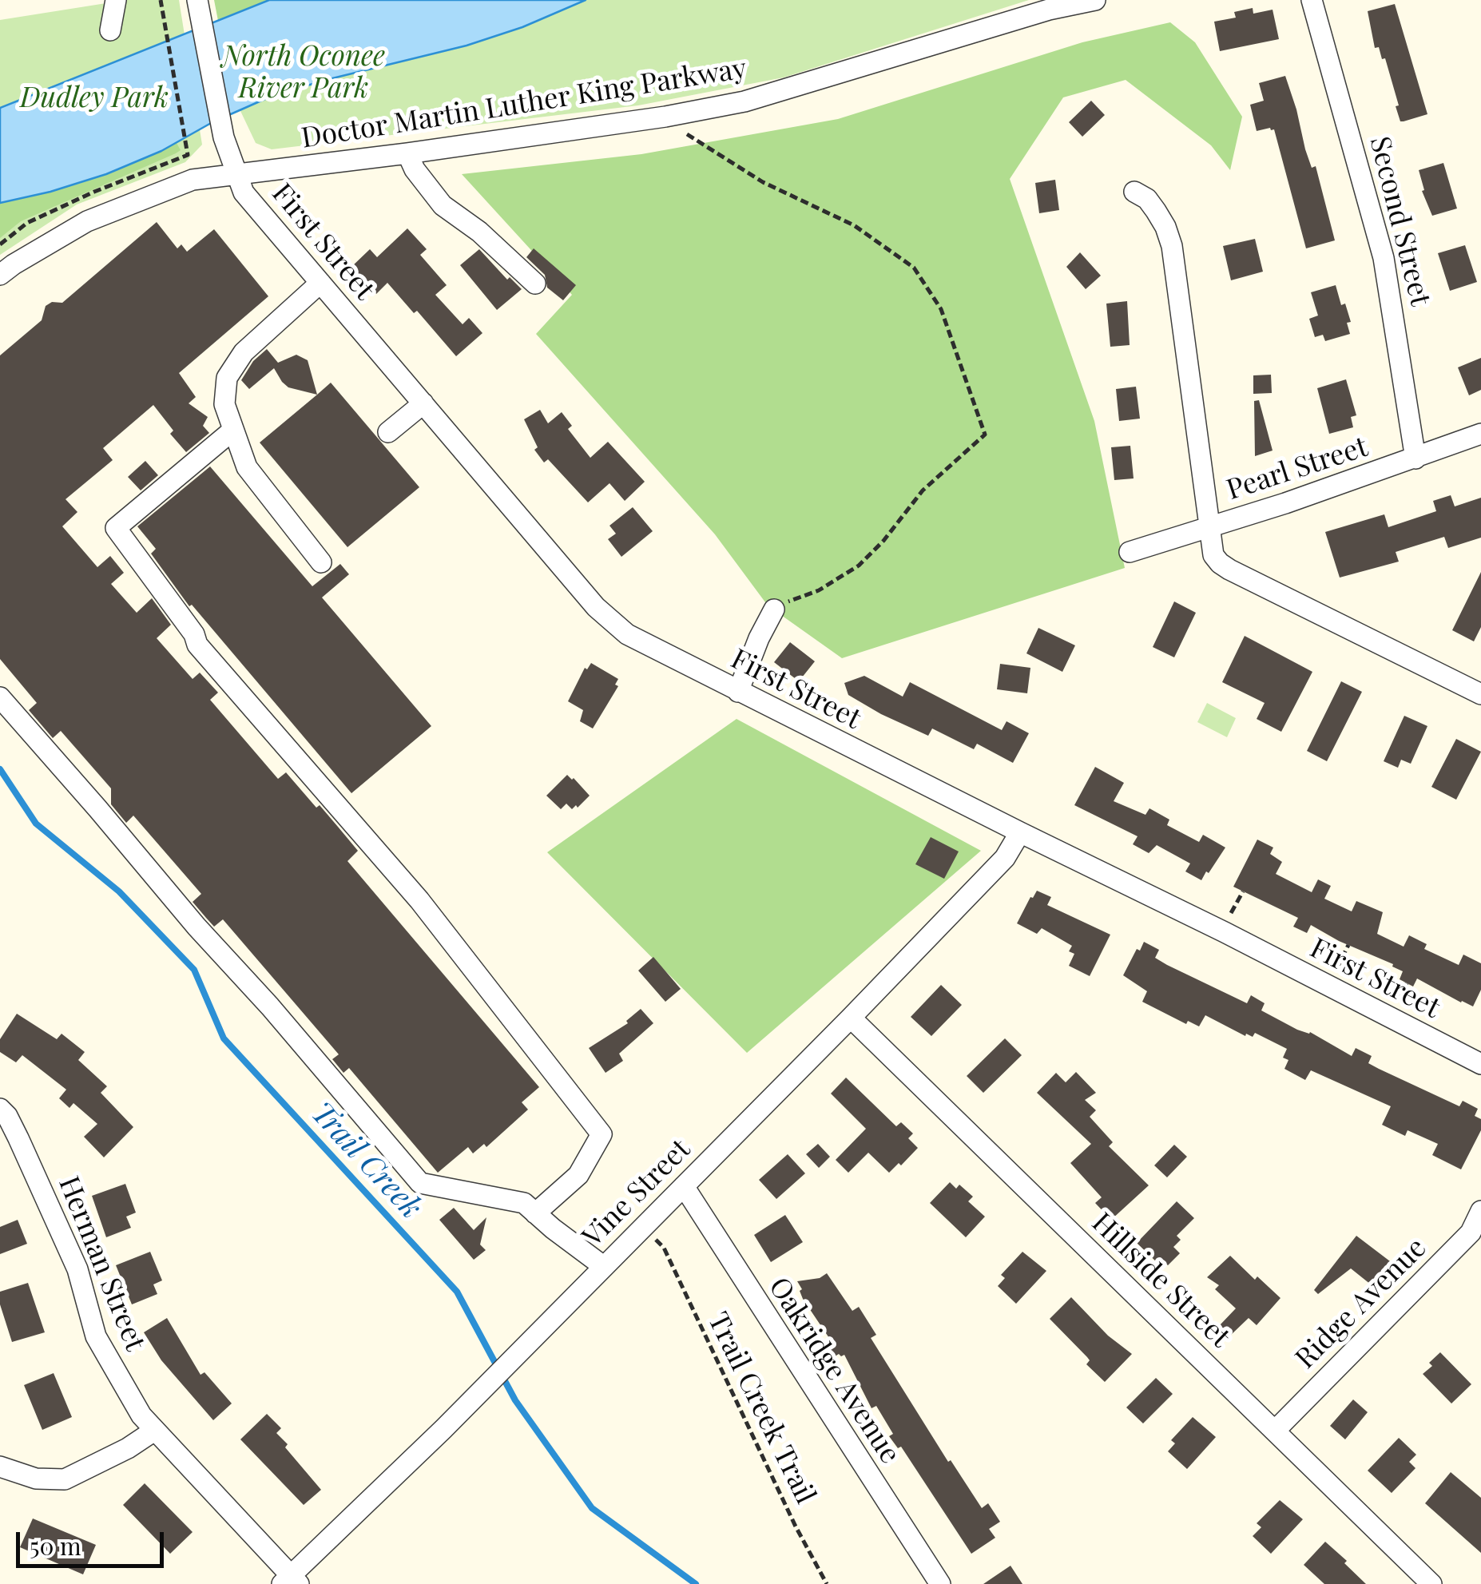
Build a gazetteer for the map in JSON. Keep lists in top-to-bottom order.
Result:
{
  "streets": {
    "street": [
      "Doctor Martin Luther King Parkway",
      "Second Street",
      "First Street",
      "Pearl Street",
      "Vine Street",
      "Herman Street",
      "Hillside Street",
      "Ridge Avenue",
      "Oakridge Avenue"
    ],
    "path": ["Trail Creek Trail"]
  },
  "crossings": [
    ["Doctor Martin Luther King Parkway", "First Street"],
    ["Second Street", "Pearl Street"],
    ["First Street", "Vine Street"],
    ["Vine Street", "Herman Street"],
    ["Vine Street", "Hillside Street"],
    ["Vine Street", "Oakridge Avenue"],
    ["Hillside Street", "Ridge Avenue"]
  ],
  "water": ["Trail Creek"],
  "parks": ["North Oconee River Park", "Dudley Park"],
  "scale_bar": "50 m"
}
